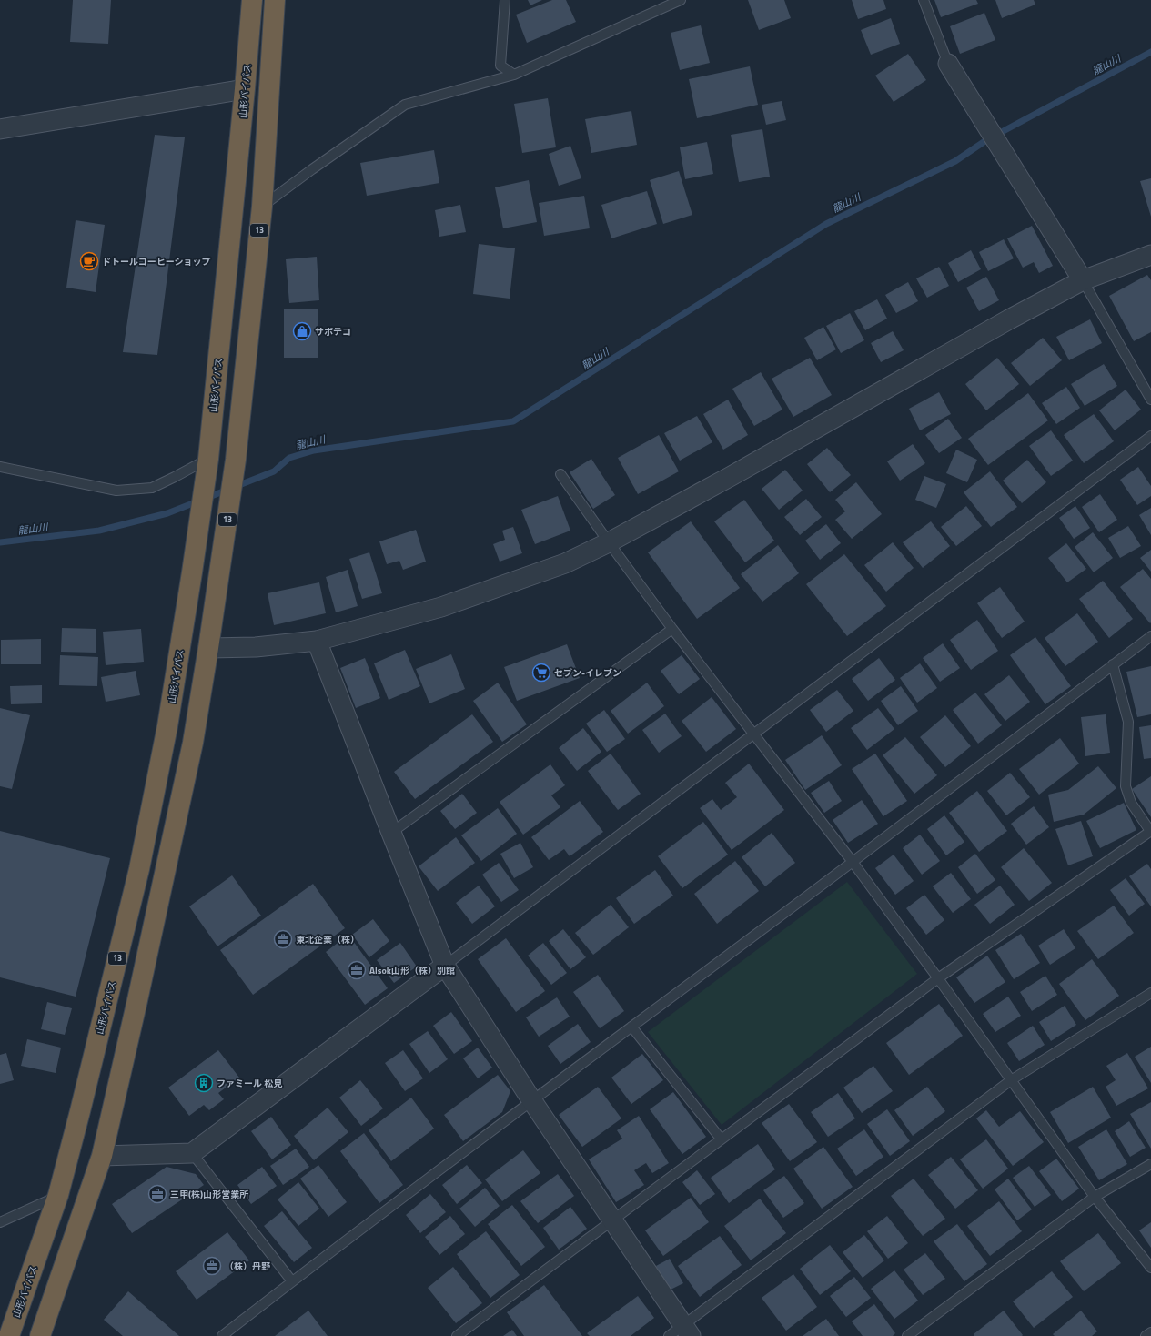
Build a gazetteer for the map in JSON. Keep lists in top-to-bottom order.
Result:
{
  "streets": {
    "highway": ["山形バイパス", "13"]
  },
  "water": ["龍山川"],
  "places": {
    "cafe": ["ドトールコーヒーショップ"],
    "shop": ["サポテコ"],
    "supermarket": ["セブン-イレブン"],
    "office": [
      "東北企業（株）",
      "Alsok山形（株）別館",
      "三甲(株)山形営業所",
      "（株）丹野"
    ],
    "building": ["ファミール 松見"]
  }
}
